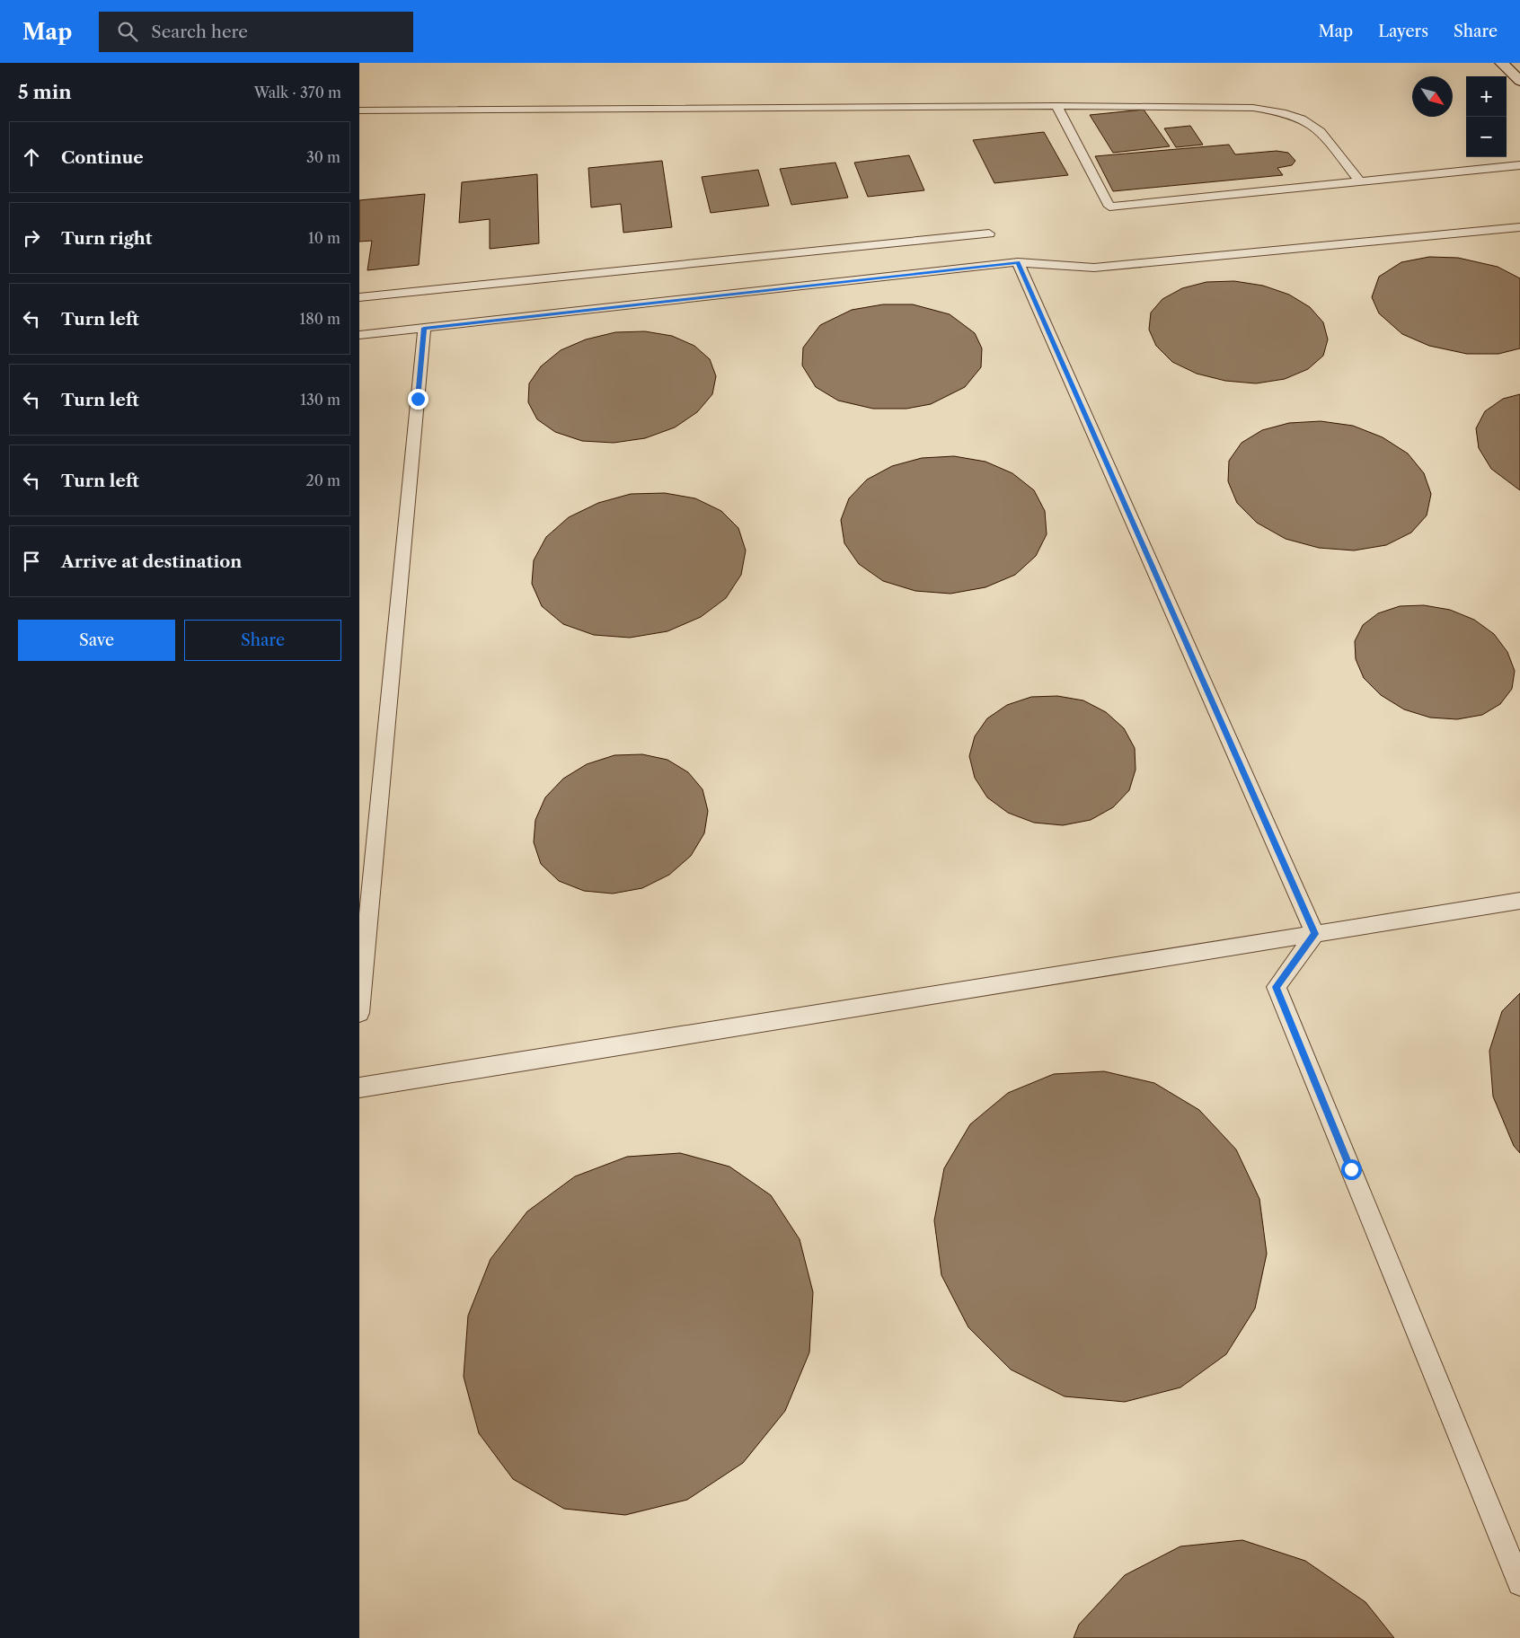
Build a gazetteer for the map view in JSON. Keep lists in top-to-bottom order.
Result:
{
  "north": "bottom right",
  "page": {
    "header": "Map",
    "search": "Search here",
    "nav": ["Map", "Layers", "Share"],
    "heading": ["5 min", "Walk · 370 m"],
    "map_buttons": ["+", "−"],
    "list": [
      ["Continue", "30 m"],
      ["Turn right", "10 m"],
      ["Turn left", "180 m"],
      ["Turn left", "130 m"],
      ["Turn left", "20 m"],
      "Arrive at destination"
    ],
    "buttons": ["Save", "Share"]
  }
}
